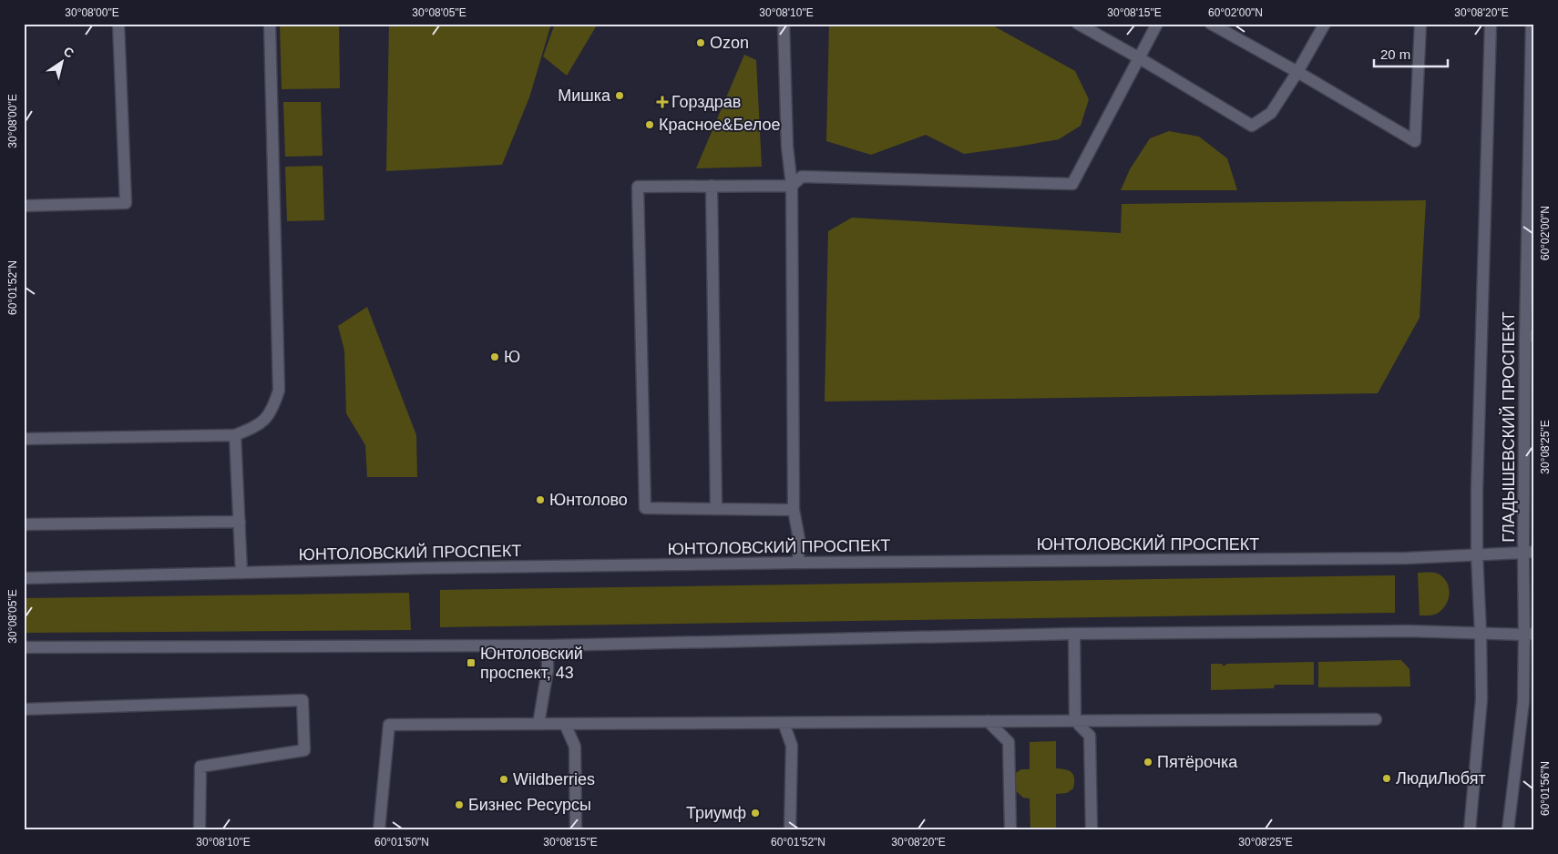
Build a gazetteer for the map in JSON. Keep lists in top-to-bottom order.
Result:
{
  "streets": {
    "street": ["ГЛАДЫШЕВСКИЙ ПРОСПЕКТ", "ЮНТОЛОВСКИЙ ПРОСПЕКТ"]
  },
  "crossings": [
    ["ГЛАДЫШЕВСКИЙ ПРОСПЕКТ", "ЮНТОЛОВСКИЙ ПРОСПЕКТ"]
  ],
  "places": {
    "other": [
      "Ozon",
      "Мишка",
      "Красное&Белое",
      "Ю",
      "Юнтолово",
      "Пятёрочка",
      "ЛюдиЛюбят",
      "Wildberries",
      "Бизнес Ресурсы",
      "Триумф"
    ],
    "health": ["Горздрав"],
    "transit": ["Юнтоловский проспект, 43"]
  },
  "scale_bar": "20 m",
  "north": "top right",
  "coordinates": [
    "30°08'00\"E",
    "30°08'05\"E",
    "30°08'10\"E",
    "30°08'15\"E",
    "60°02'00\"N",
    "30°08'20\"E",
    "60°01'52\"N",
    "30°08'25\"E",
    "60°01'56\"N",
    "60°01'50\"N"
  ]
}
